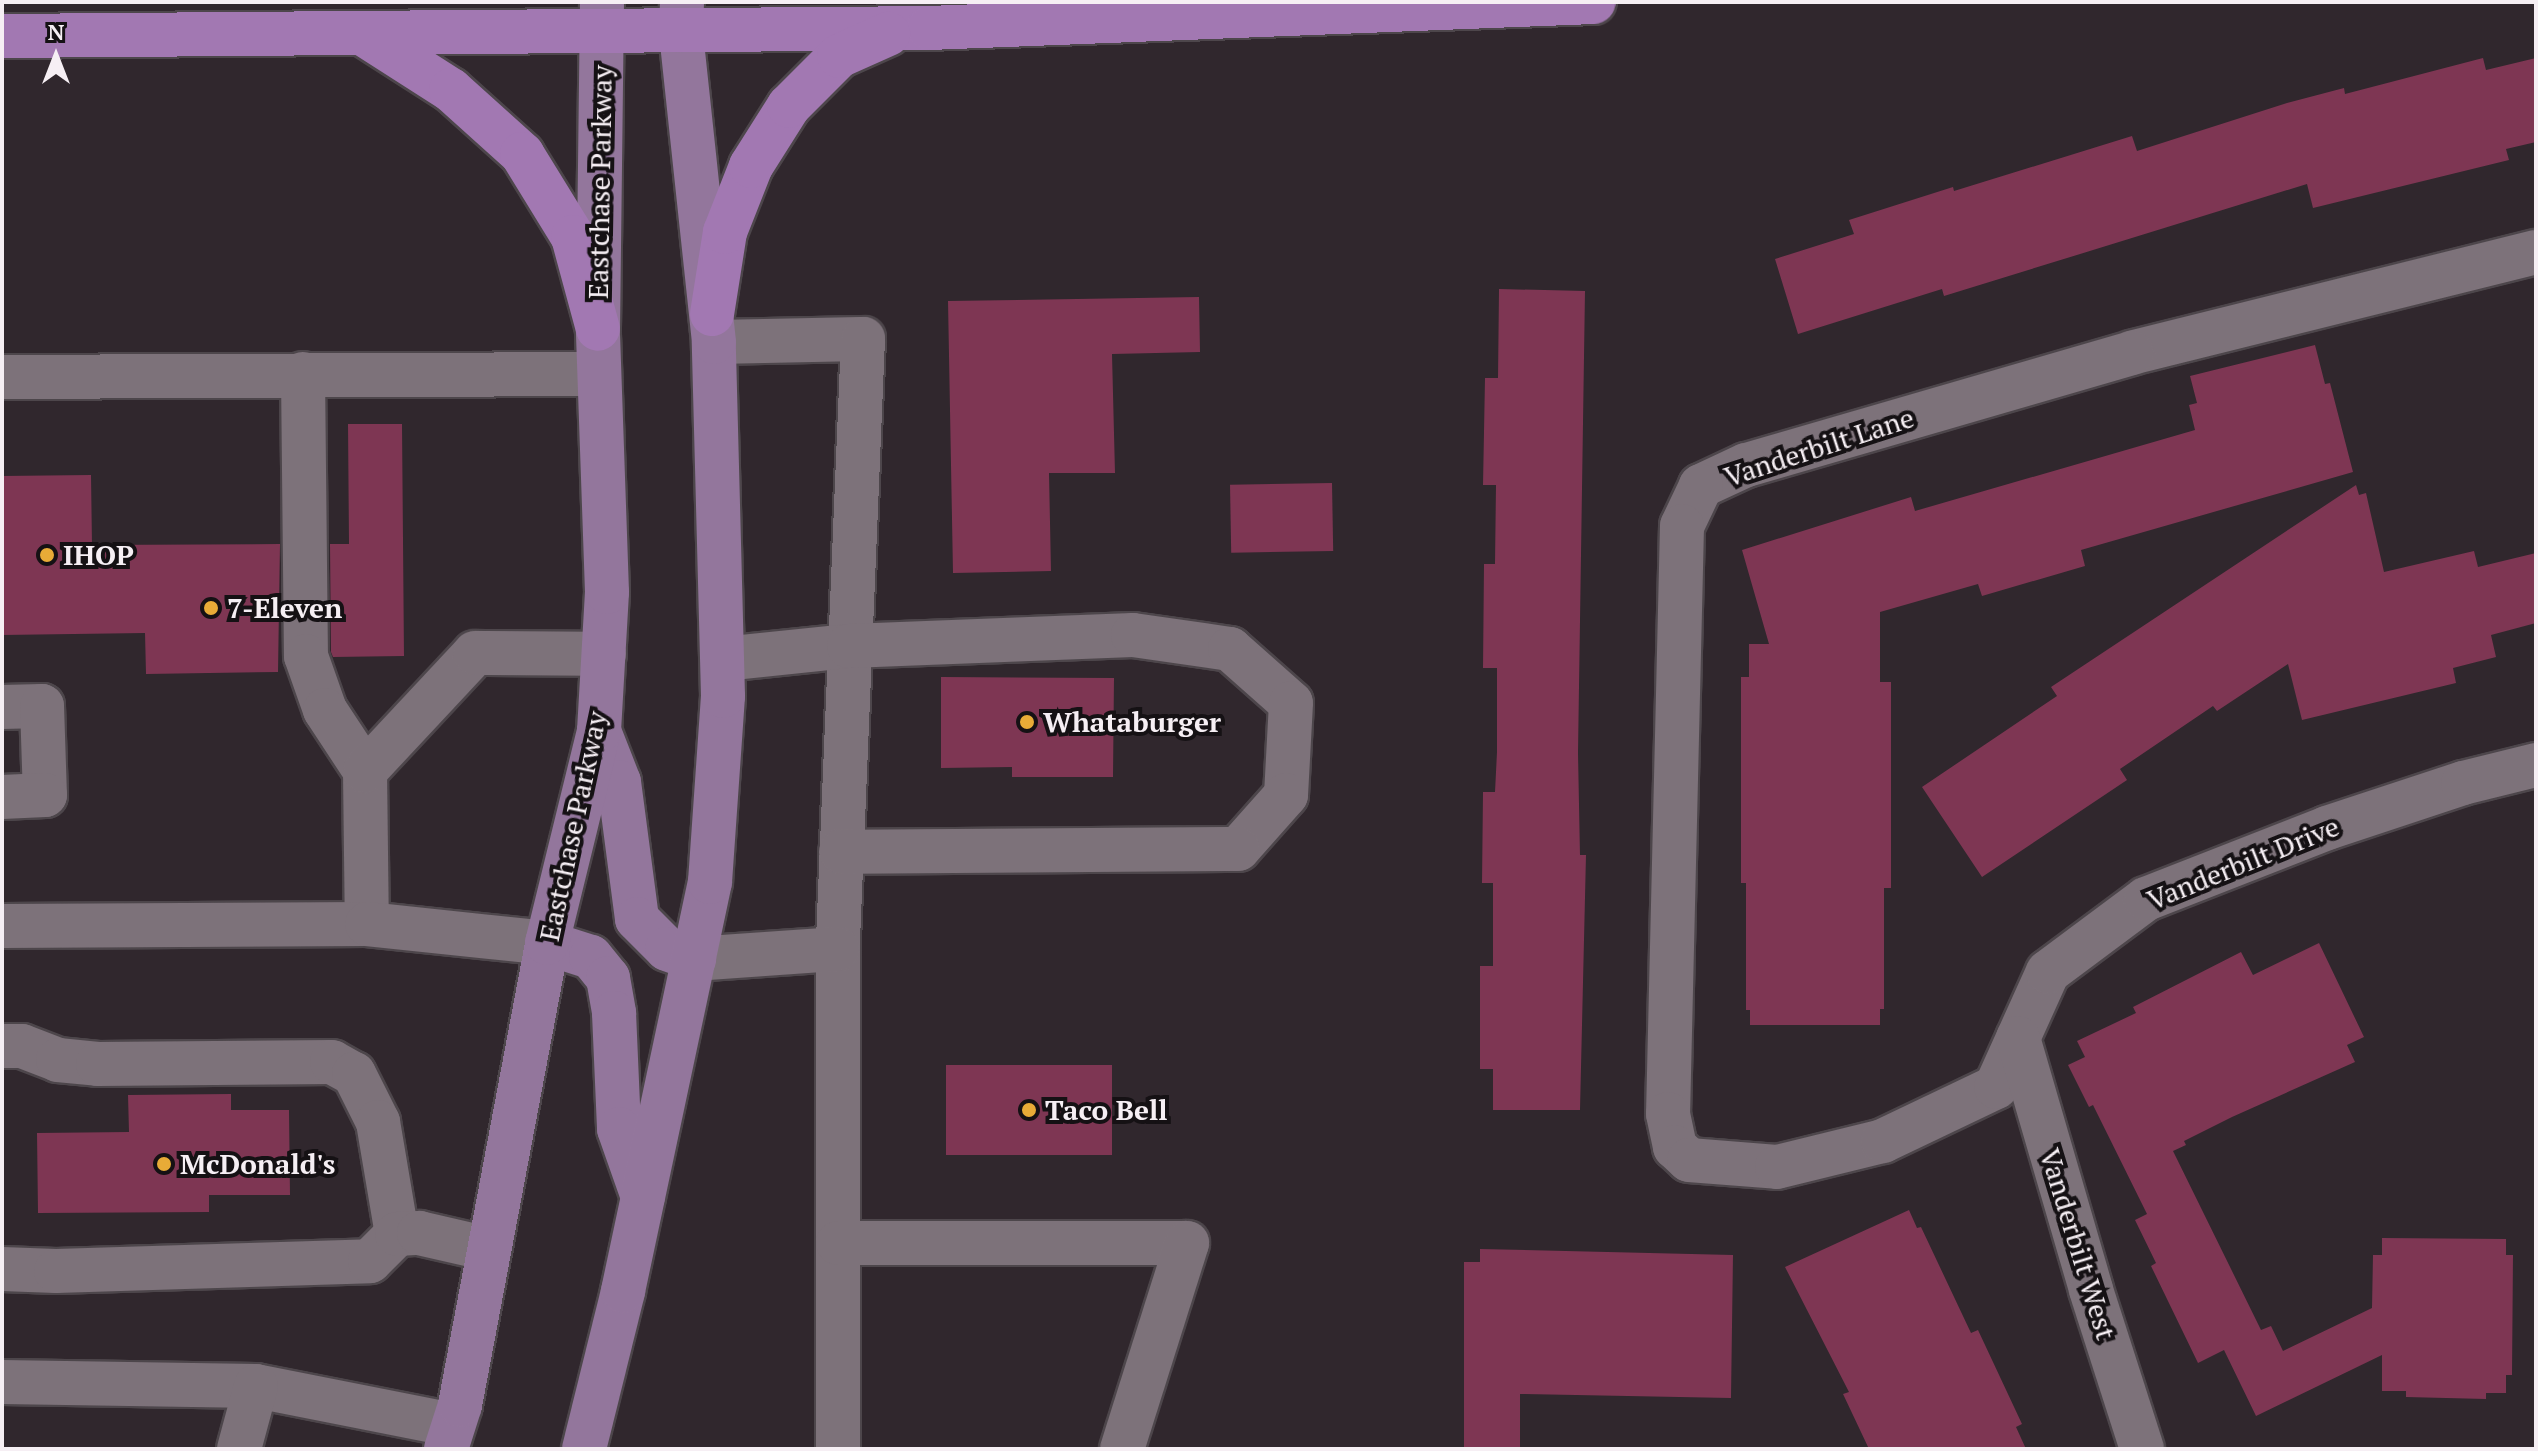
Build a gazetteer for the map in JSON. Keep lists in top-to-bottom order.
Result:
{
  "streets": {
    "main road": ["Eastchase Parkway"],
    "lane": ["Vanderbilt Lane", "Vanderbilt Drive", "Vanderbilt West"]
  },
  "crossings": [
    ["Vanderbilt Lane", "Vanderbilt Drive"],
    ["Vanderbilt Drive", "Vanderbilt West"]
  ],
  "places": [
    "IHOP",
    "7-Eleven",
    "Whataburger",
    "Taco Bell",
    "McDonald's"
  ],
  "north": "top"
}
